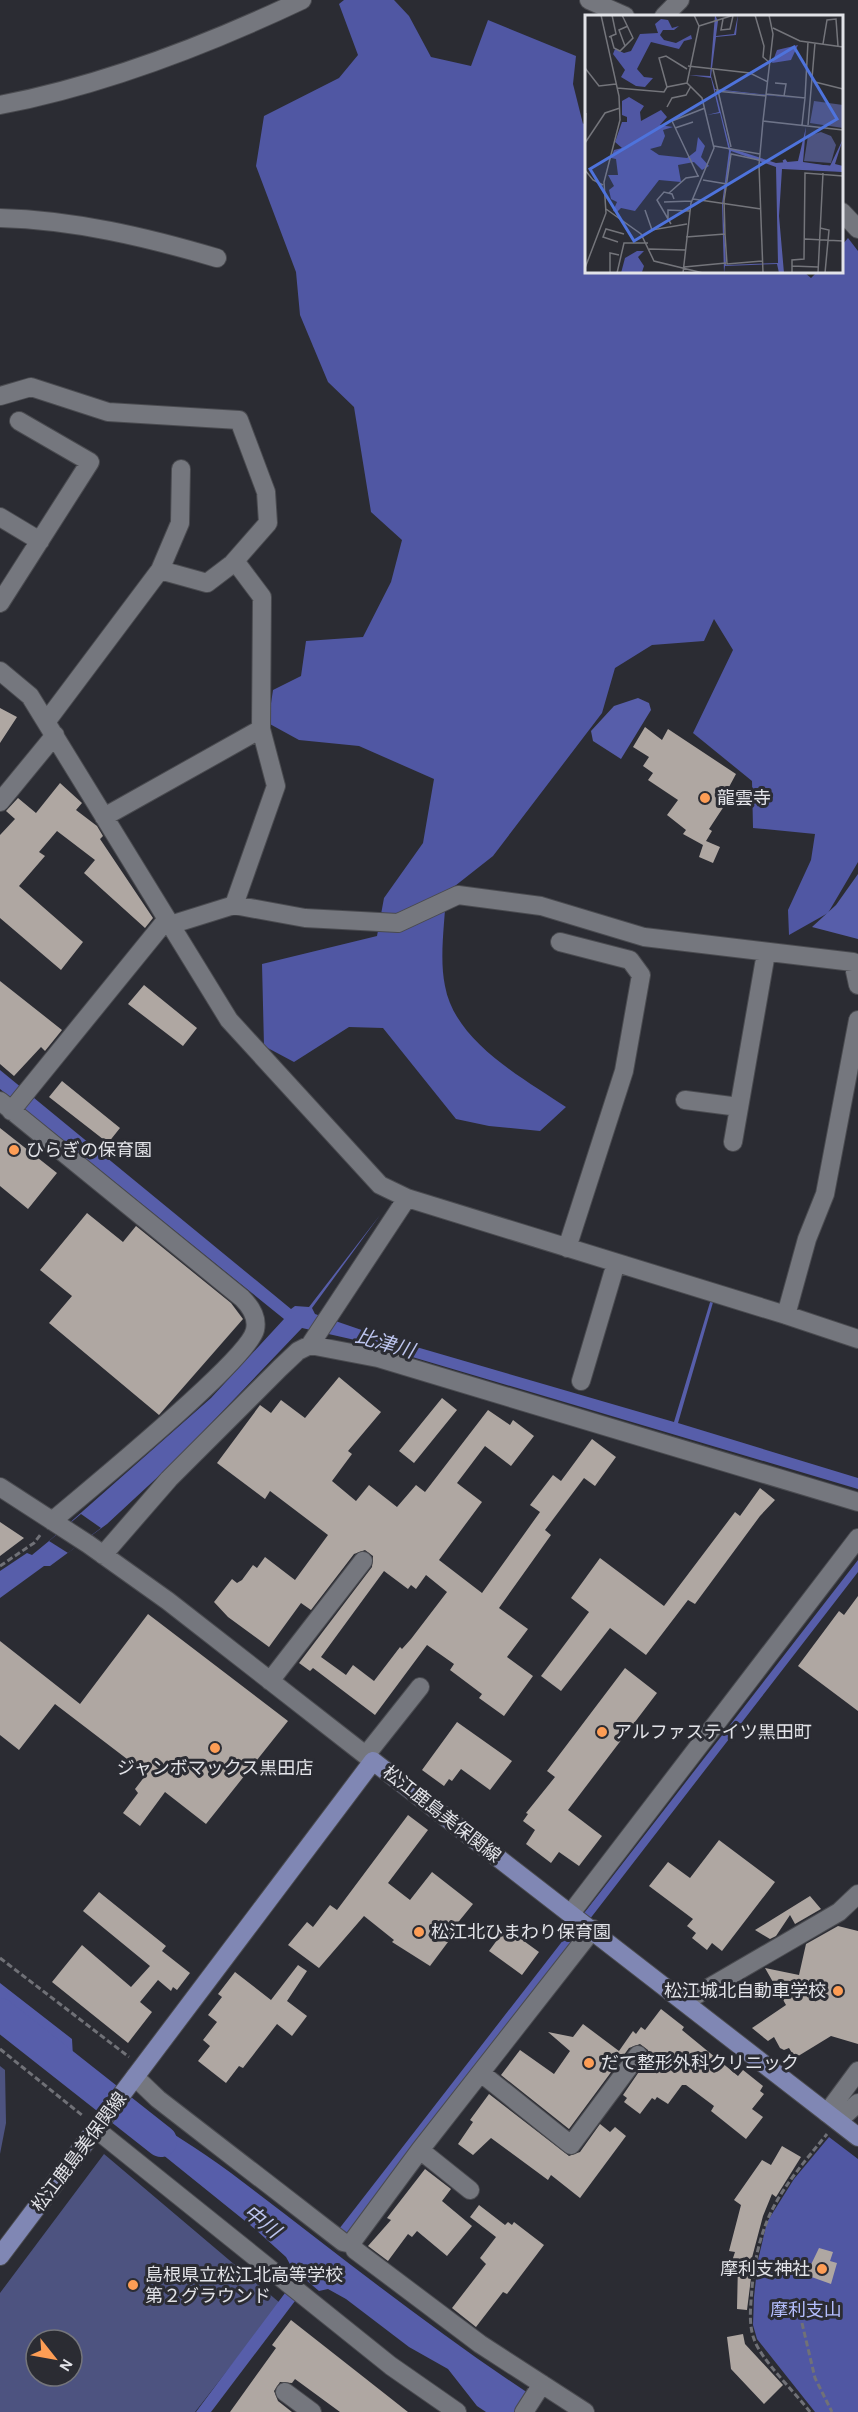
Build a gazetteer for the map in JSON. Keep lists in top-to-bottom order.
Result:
{
  "streets": {
    "main road": ["松江鹿島美保関線"]
  },
  "water": ["比津川", "中川"],
  "parks": ["摩利支山"],
  "places": [
    "龍雲寺",
    "ひらぎの保育園",
    "アルファステイツ黒田町",
    "ジャンボマックス黒田店",
    "松江北ひまわり保育園",
    "松江城北自動車学校",
    "だて整形外科クリニック",
    "摩利支神社",
    "島根県立松江北高等学校 第２グラウンド"
  ],
  "north": "bottom right"
}
